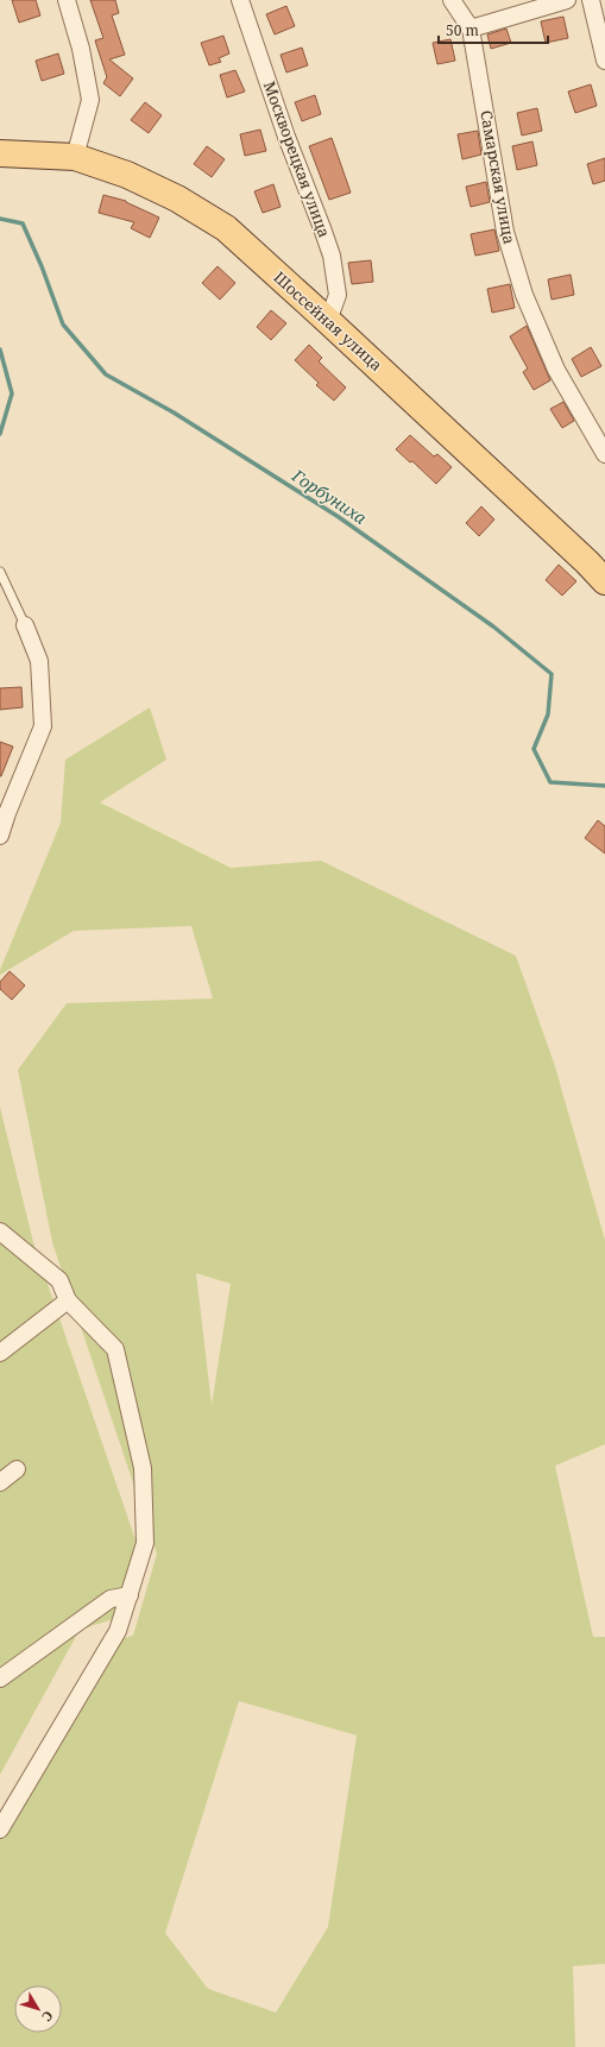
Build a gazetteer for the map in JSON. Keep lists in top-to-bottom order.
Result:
{
  "streets": {
    "main road": ["Шоссейная улица"],
    "street": ["Москворецкая улица", "Самарская улица"]
  },
  "crossings": [
    ["Москворецкая улица", "Шоссейная улица"]
  ],
  "water": ["Горбуниха"],
  "scale_bar": "50 m",
  "north": "bottom right"
}
